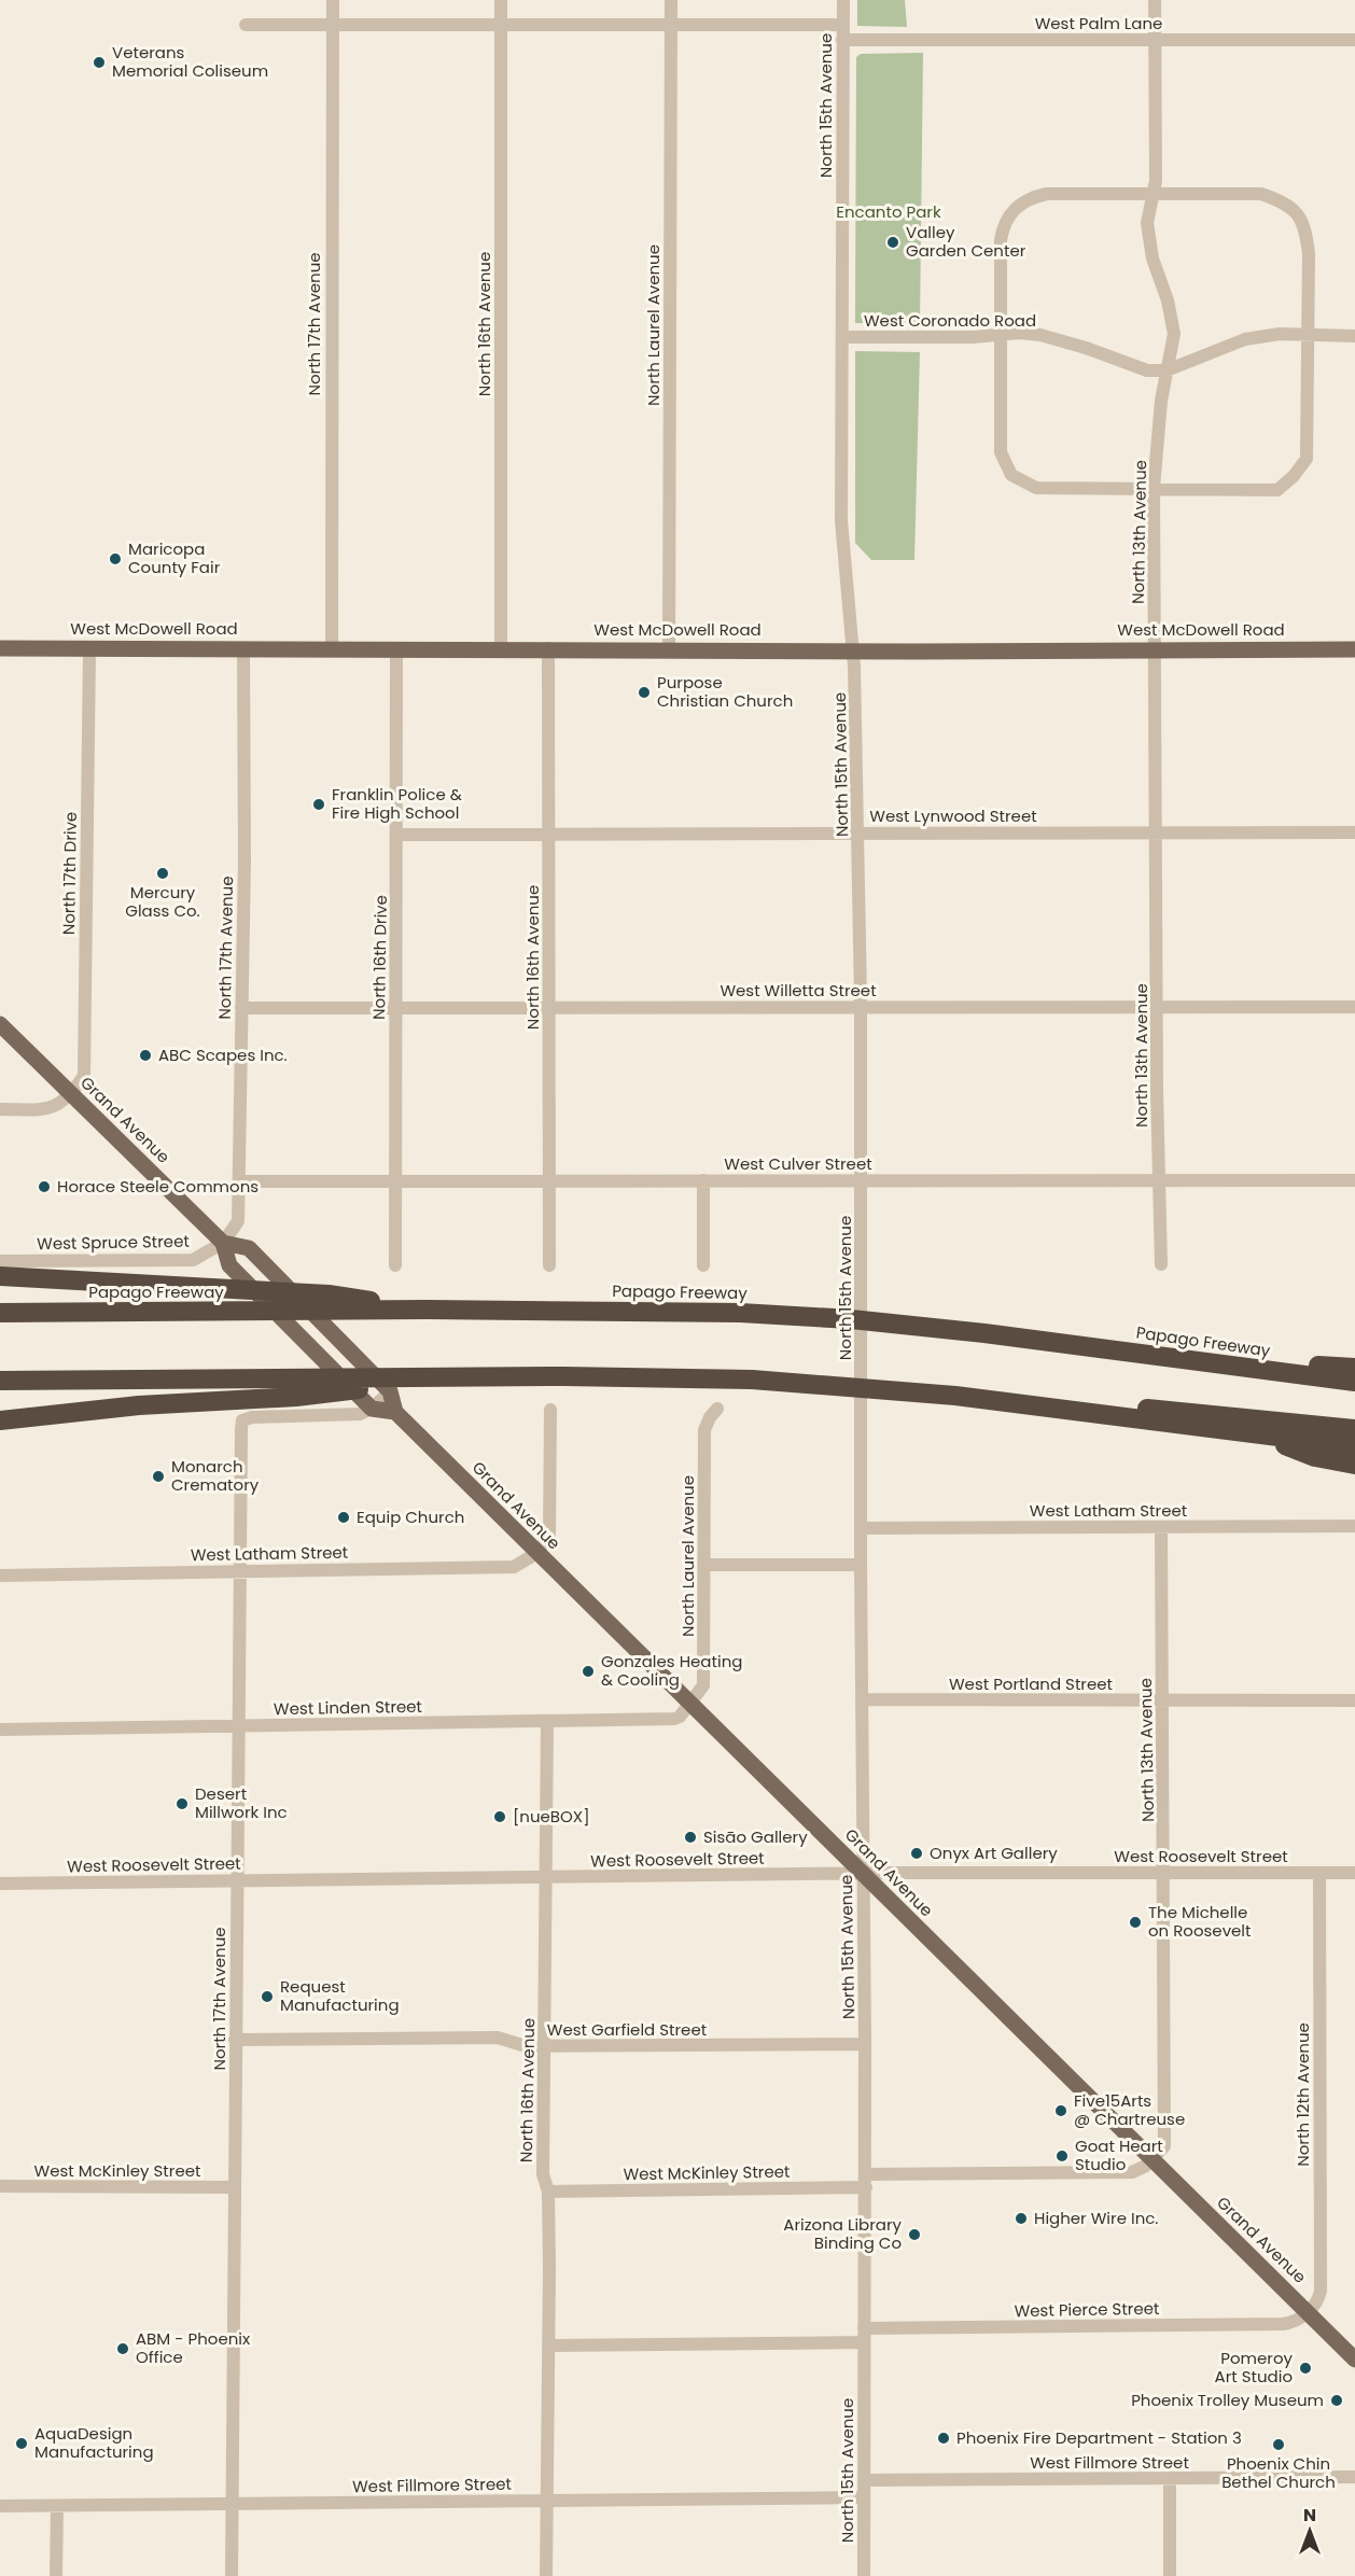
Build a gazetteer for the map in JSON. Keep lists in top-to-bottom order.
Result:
{
  "streets": {
    "highway": ["Papago Freeway"],
    "main road": ["West McDowell Road", "Grand Avenue"],
    "street": [
      "West Palm Lane",
      "North 15th Avenue",
      "West Coronado Road",
      "North 17th Avenue",
      "North 16th Avenue",
      "North Laurel Avenue",
      "North 13th Avenue",
      "West Lynwood Street",
      "North 17th Drive",
      "North 16th Drive",
      "West Willetta Street",
      "West Culver Street",
      "West Spruce Street",
      "West Latham Street",
      "West Portland Street",
      "West Linden Street",
      "West Roosevelt Street",
      "West Garfield Street",
      "North 12th Avenue",
      "West McKinley Street",
      "West Pierce Street",
      "West Fillmore Street"
    ]
  },
  "crossings": [
    ["West Palm Lane", "North 15th Avenue"],
    ["West Palm Lane", "North 17th Avenue"],
    ["West Palm Lane", "North 16th Avenue"],
    ["West Palm Lane", "North Laurel Avenue"],
    ["West Palm Lane", "North 13th Avenue"],
    ["North 15th Avenue", "West Coronado Road"],
    ["North 15th Avenue", "West McDowell Road"],
    ["North 15th Avenue", "West Lynwood Street"],
    ["North 15th Avenue", "West Willetta Street"],
    ["North 15th Avenue", "Grand Avenue"],
    ["North 15th Avenue", "West Culver Street"],
    ["North 15th Avenue", "West Latham Street"],
    ["North 15th Avenue", "West Portland Street"],
    ["North 15th Avenue", "West Roosevelt Street"],
    ["North 15th Avenue", "West Garfield Street"],
    ["North 15th Avenue", "West McKinley Street"],
    ["North 15th Avenue", "West Pierce Street"],
    ["North 15th Avenue", "West Fillmore Street"],
    ["West Coronado Road", "North 13th Avenue"],
    ["North 17th Avenue", "West McDowell Road"],
    ["North 17th Avenue", "West Willetta Street"],
    ["North 17th Avenue", "Grand Avenue"],
    ["North 17th Avenue", "West Culver Street"],
    ["North 17th Avenue", "West Spruce Street"],
    ["North 17th Avenue", "West Latham Street"],
    ["North 17th Avenue", "West Linden Street"],
    ["North 17th Avenue", "West Roosevelt Street"],
    ["North 17th Avenue", "West Garfield Street"],
    ["North 17th Avenue", "West McKinley Street"],
    ["North 17th Avenue", "West Fillmore Street"],
    ["North 16th Avenue", "West McDowell Road"],
    ["North 16th Avenue", "West Lynwood Street"],
    ["North 16th Avenue", "West Willetta Street"],
    ["North 16th Avenue", "West Culver Street"],
    ["North 16th Avenue", "West Linden Street"],
    ["North 16th Avenue", "West Roosevelt Street"],
    ["North 16th Avenue", "West Garfield Street"],
    ["North 16th Avenue", "West McKinley Street"],
    ["North 16th Avenue", "West Fillmore Street"],
    ["North Laurel Avenue", "West McDowell Road"],
    ["North Laurel Avenue", "Grand Avenue"],
    ["North Laurel Avenue", "West Linden Street"],
    ["North 13th Avenue", "West McDowell Road"],
    ["North 13th Avenue", "West Lynwood Street"],
    ["North 13th Avenue", "West Willetta Street"],
    ["North 13th Avenue", "Grand Avenue"],
    ["North 13th Avenue", "West Culver Street"],
    ["North 13th Avenue", "West Latham Street"],
    ["North 13th Avenue", "West Portland Street"],
    ["North 13th Avenue", "West Roosevelt Street"],
    ["North 13th Avenue", "West McKinley Street"],
    ["West McDowell Road", "North 17th Drive"],
    ["West McDowell Road", "North 16th Drive"],
    ["West Lynwood Street", "North 16th Drive"],
    ["North 17th Drive", "Grand Avenue"],
    ["North 16th Drive", "West Willetta Street"],
    ["North 16th Drive", "West Culver Street"],
    ["Grand Avenue", "West Spruce Street"],
    ["Grand Avenue", "West Latham Street"],
    ["Grand Avenue", "West Linden Street"],
    ["Grand Avenue", "West Roosevelt Street"],
    ["Grand Avenue", "North 12th Avenue"],
    ["Grand Avenue", "West McKinley Street"],
    ["Grand Avenue", "West Pierce Street"],
    ["West Roosevelt Street", "North 12th Avenue"],
    ["North 12th Avenue", "West Pierce Street"]
  ],
  "parks": ["Encanto Park"],
  "places": [
    "Veterans Memorial Coliseum",
    "Valley Garden Center",
    "Maricopa County Fair",
    "Purpose Christian Church",
    "Franklin Police & Fire High School",
    "Mercury Glass Co.",
    "ABC Scapes Inc.",
    "Horace Steele Commons",
    "Monarch Crematory",
    "Equip Church",
    "Gonzales Heating & Cooling",
    "Desert Millwork Inc",
    "[nueBOX]",
    "Sisāo Gallery",
    "Onyx Art Gallery",
    "The Michelle on Roosevelt",
    "Request Manufacturing",
    "Five15Arts @ Chartreuse",
    "Goat Heart Studio",
    "Higher Wire Inc.",
    "Arizona Library Binding Co",
    "ABM - Phoenix Office",
    "Pomeroy Art Studio",
    "Phoenix Trolley Museum",
    "Phoenix Fire Department - Station 3",
    "AquaDesign Manufacturing",
    "Phoenix Chin Bethel Church"
  ],
  "north": "top"
}
